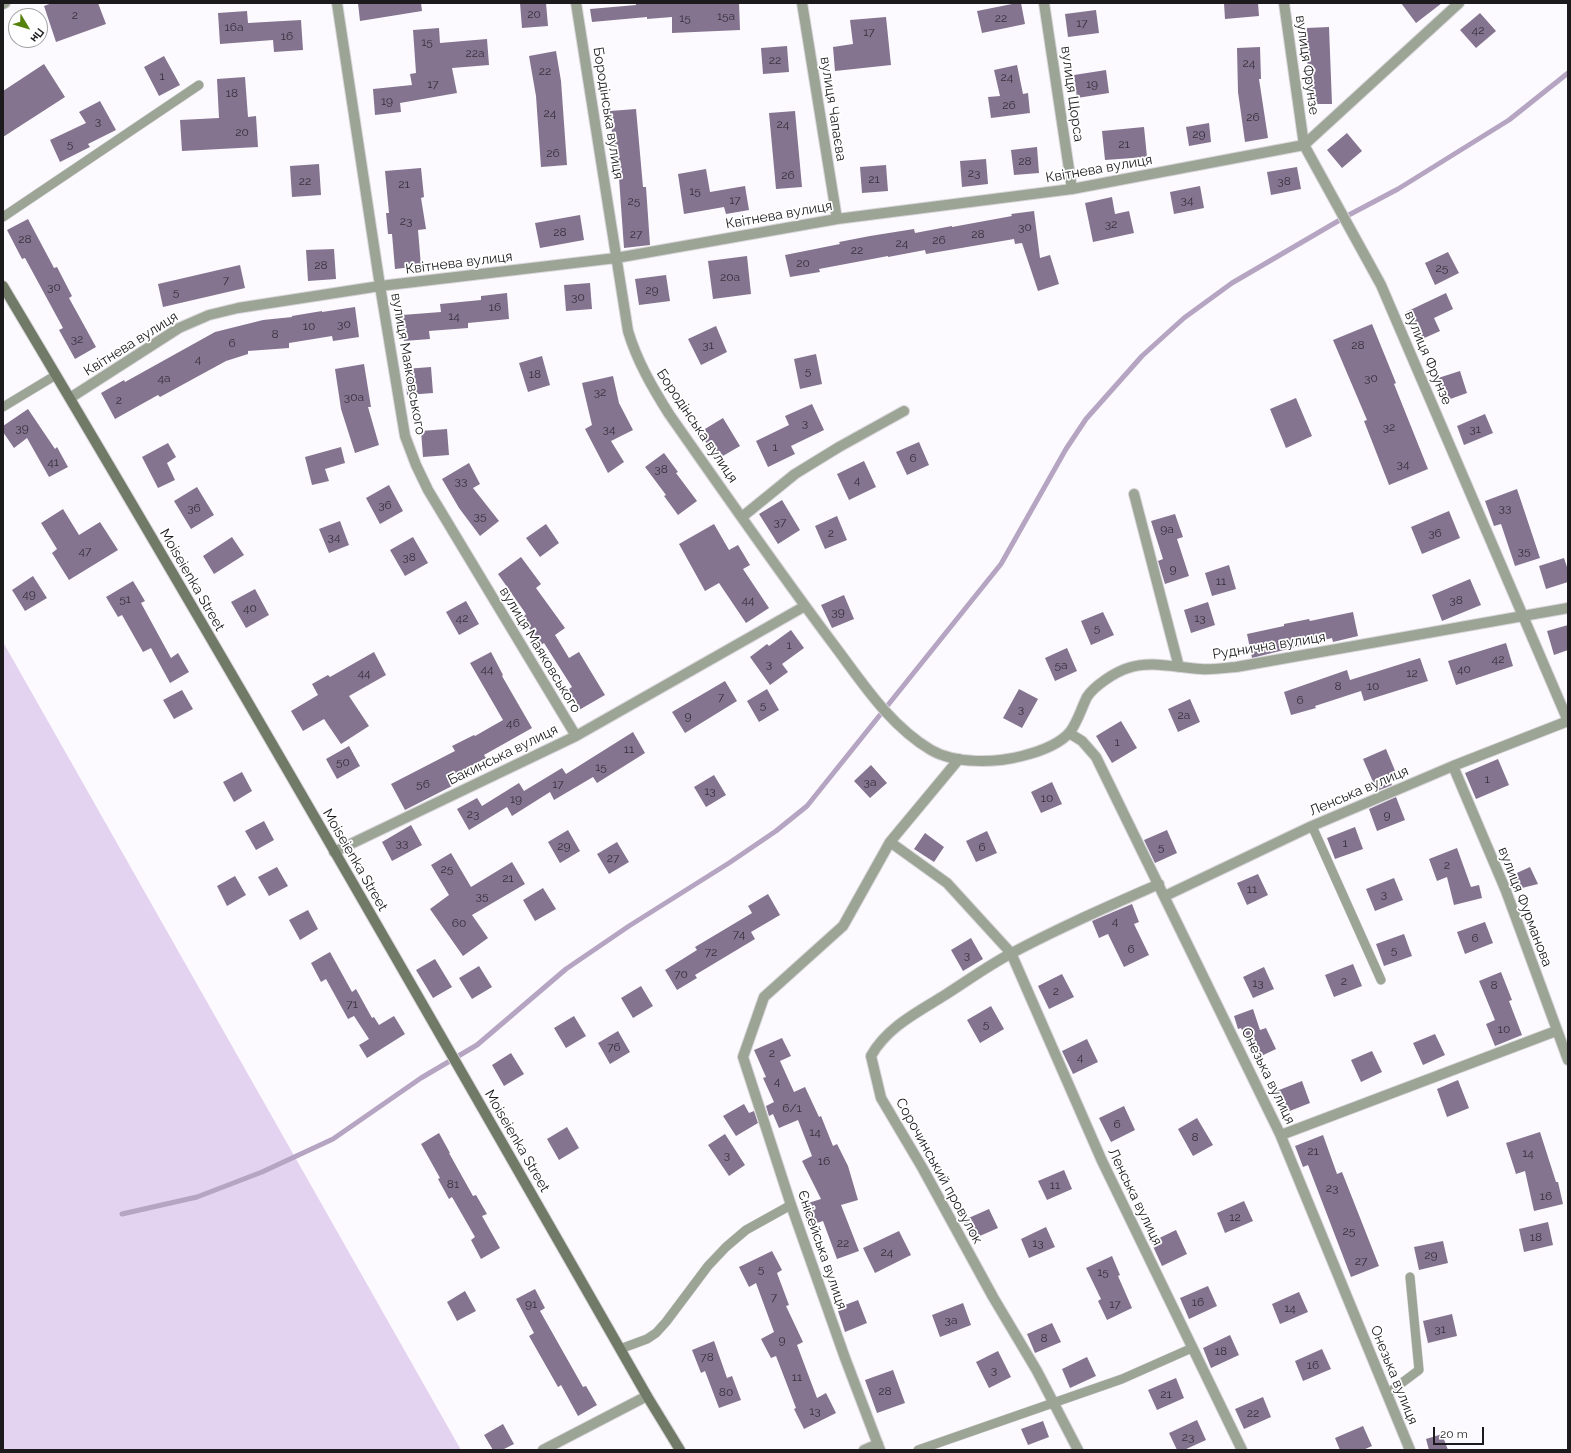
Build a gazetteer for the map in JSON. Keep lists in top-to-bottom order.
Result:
{
  "streets": {
    "street": [
      "вулиця Фрунзе",
      "вулиця Щорса",
      "вулиця Чапаєва",
      "Бородінська вулиця",
      "Квітнева вулиця",
      "вулиця Маяковського",
      "Moiseienka Street",
      "Руднична вулиця",
      "Бакинська вулиця",
      "Ленська вулиця",
      "вулиця Фурманова",
      "Онезька вулиця",
      "Сорочинський провулок",
      "Єнісейська вулиця"
    ]
  },
  "crossings": [
    ["вулиця Фрунзе", "Квітнева вулиця"],
    ["вулиця Фрунзе", "Руднична вулиця"],
    ["вулиця Фрунзе", "Ленська вулиця"],
    ["вулиця Щорса", "Квітнева вулиця"],
    ["вулиця Чапаєва", "Квітнева вулиця"],
    ["Бородінська вулиця", "Квітнева вулиця"],
    ["Бородінська вулиця", "Руднична вулиця"],
    ["Бородінська вулиця", "Бакинська вулиця"],
    ["Квітнева вулиця", "вулиця Маяковського"],
    ["Квітнева вулиця", "Moiseienka Street"],
    ["вулиця Маяковського", "Бакинська вулиця"],
    ["Moiseienka Street", "Бакинська вулиця"],
    ["Руднична вулиця", "Онезька вулиця"],
    ["Ленська вулиця", "вулиця Фурманова"],
    ["Ленська вулиця", "Онезька вулиця"],
    ["Ленська вулиця", "Сорочинський провулок"],
    ["Ленська вулиця", "Єнісейська вулиця"]
  ],
  "house_numbers": [
    "20",
    "2",
    "15а",
    "15",
    "22",
    "17",
    "16а",
    "42",
    "17",
    "16",
    "15",
    "22а",
    "22",
    "24",
    "22",
    "1",
    "24",
    "17",
    "19",
    "18",
    "19",
    "26",
    "24",
    "26",
    "3",
    "24",
    "20",
    "29",
    "5",
    "21",
    "26",
    "28",
    "23",
    "26",
    "21",
    "22",
    "38",
    "21",
    "15",
    "17",
    "34",
    "25",
    "23",
    "32",
    "30",
    "28",
    "27",
    "28",
    "28",
    "26",
    "24",
    "22",
    "20",
    "28",
    "25",
    "20а",
    "7",
    "30",
    "29",
    "5",
    "30",
    "16",
    "14",
    "30",
    "10",
    "8",
    "32",
    "6",
    "31",
    "28",
    "4",
    "5",
    "18",
    "4а",
    "30",
    "32",
    "30а",
    "2",
    "3",
    "32",
    "39",
    "34",
    "31",
    "1",
    "6",
    "41",
    "34",
    "38",
    "4",
    "33",
    "36",
    "36",
    "33",
    "35",
    "37",
    "9а",
    "2",
    "36",
    "34",
    "47",
    "35",
    "38",
    "9",
    "11",
    "49",
    "51",
    "44",
    "38",
    "40",
    "39",
    "42",
    "13",
    "5",
    "1",
    "42",
    "3",
    "5а",
    "44",
    "40",
    "44",
    "12",
    "8",
    "10",
    "7",
    "6",
    "5",
    "3",
    "2а",
    "9",
    "46",
    "1",
    "11",
    "50",
    "15",
    "1",
    "3а",
    "56",
    "17",
    "13",
    "10",
    "19",
    "23",
    "9",
    "33",
    "1",
    "29",
    "6",
    "5",
    "27",
    "2",
    "25",
    "21",
    "11",
    "3",
    "35",
    "4",
    "60",
    "74",
    "6",
    "6",
    "5",
    "72",
    "3",
    "70",
    "2",
    "13",
    "8",
    "2",
    "71",
    "5",
    "10",
    "76",
    "2",
    "4",
    "4",
    "6/1",
    "6",
    "14",
    "8",
    "21",
    "14",
    "3",
    "16",
    "81",
    "11",
    "23",
    "16",
    "12",
    "25",
    "18",
    "22",
    "13",
    "24",
    "29",
    "27",
    "5",
    "15",
    "7",
    "16",
    "91",
    "17",
    "14",
    "3а",
    "31",
    "8",
    "9",
    "18",
    "78",
    "16",
    "3",
    "11",
    "28",
    "80",
    "21",
    "13",
    "22",
    "23"
  ],
  "scale_bar": "20 m",
  "north": "bottom right"
}
